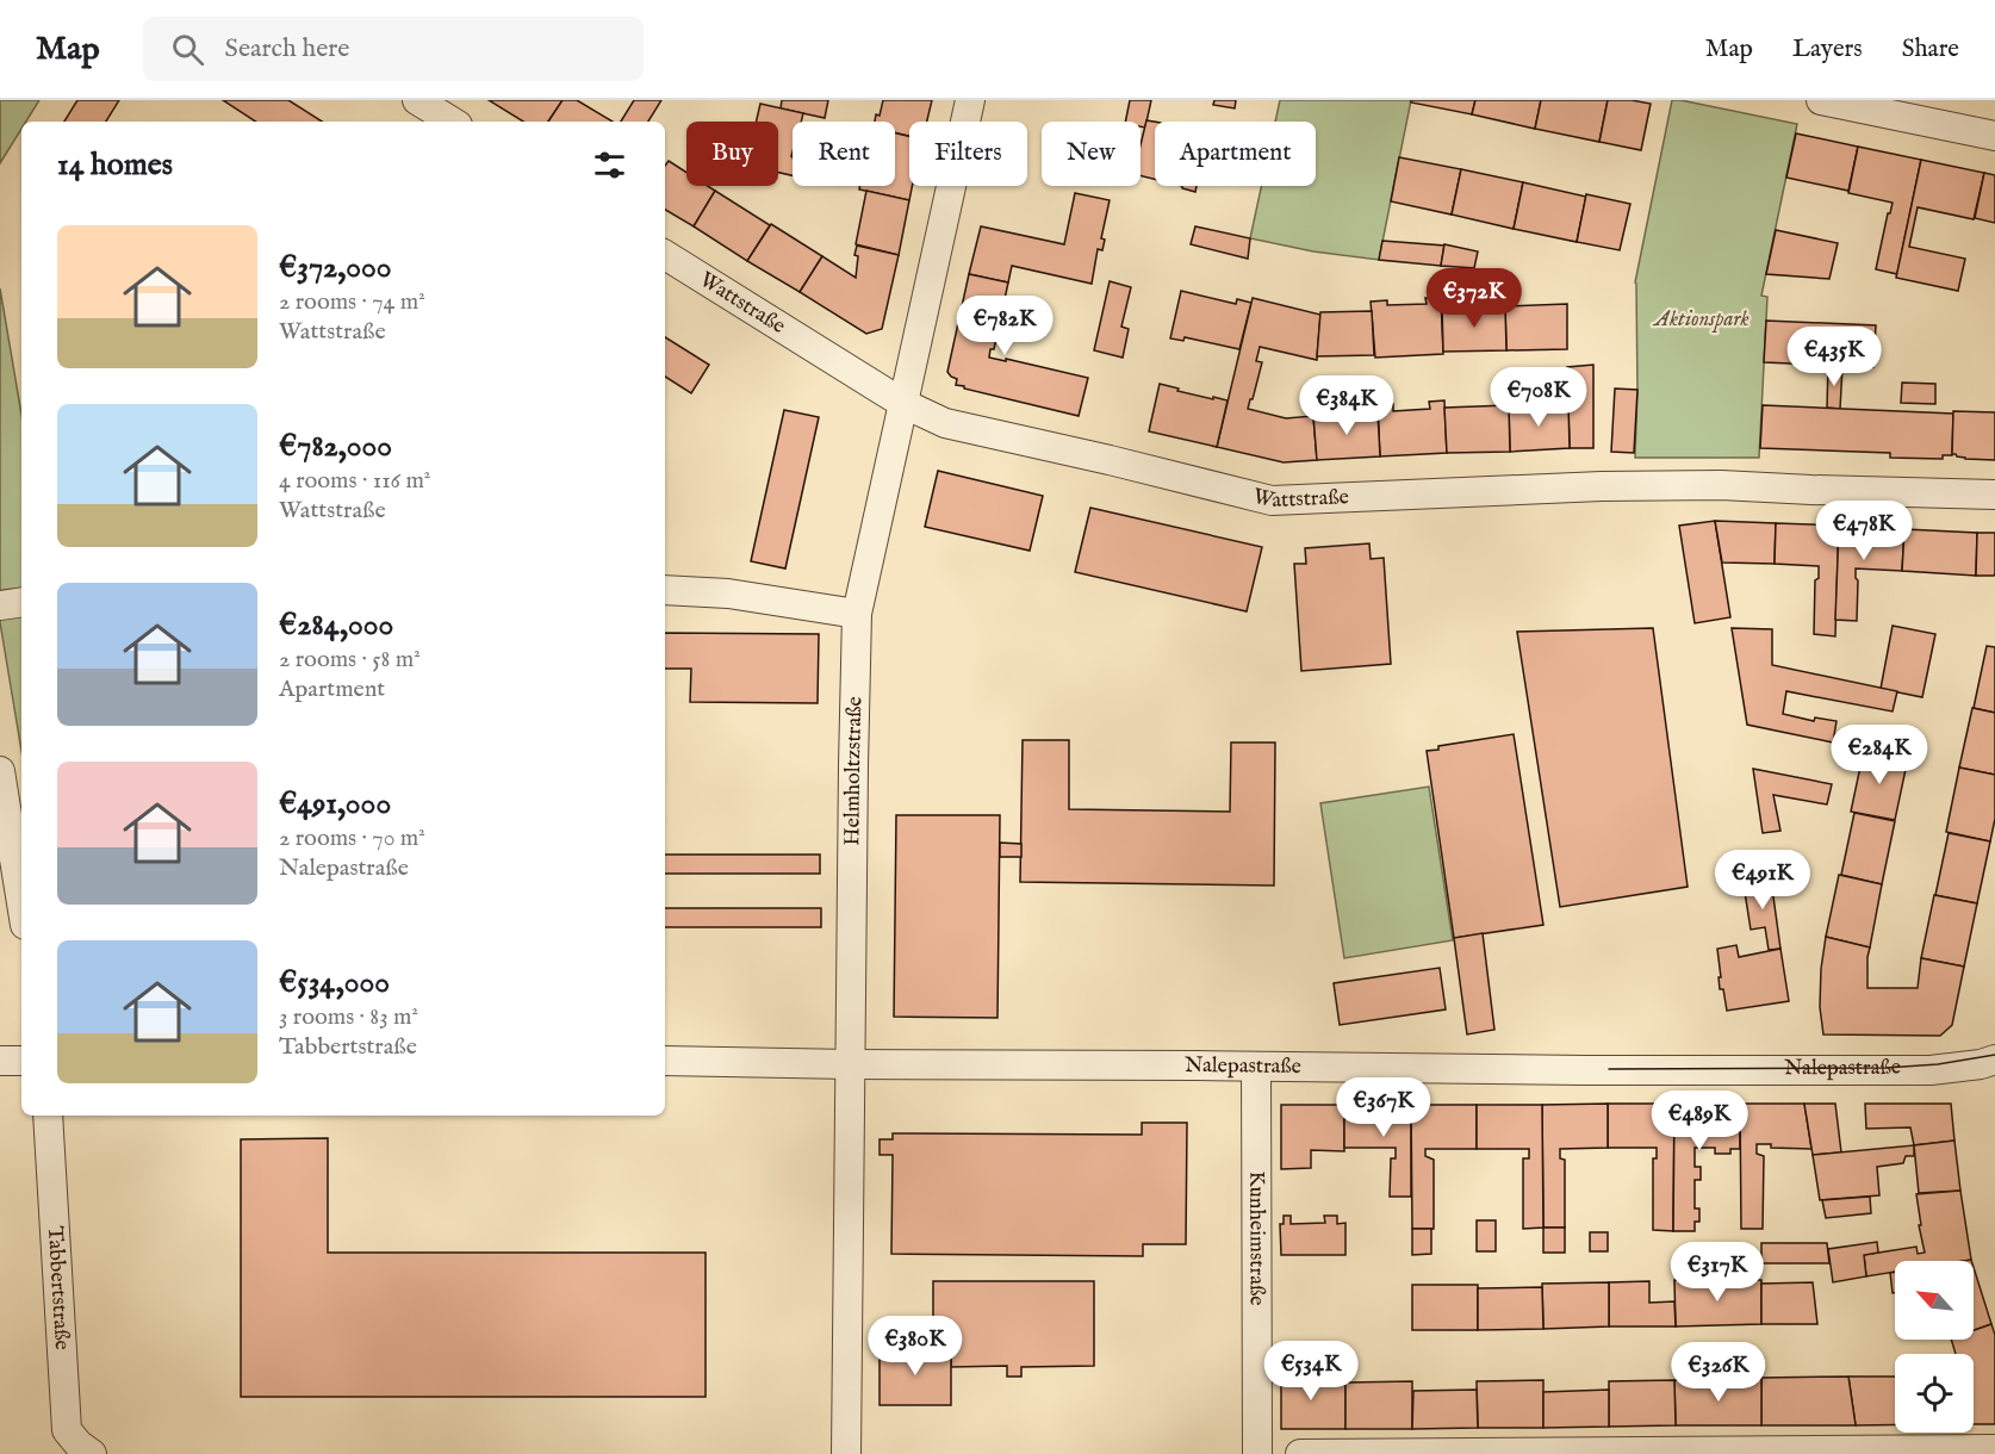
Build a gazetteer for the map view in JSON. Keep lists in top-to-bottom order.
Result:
{
  "streets": {
    "street": [
      "Wattstraße",
      "Helmholtzstraße",
      "Nalepastraße",
      "Kunheimstraße",
      "Tabbertstraße"
    ]
  },
  "crossings": [
    ["Wattstraße", "Helmholtzstraße"],
    ["Helmholtzstraße", "Nalepastraße"],
    ["Nalepastraße", "Kunheimstraße"]
  ],
  "parks": ["Aktionspark"],
  "north": "top left",
  "page": {
    "header": "Map",
    "search": "Search here",
    "nav": ["Map", "Layers", "Share"],
    "chip": [
      "Buy",
      "Rent",
      "Filters",
      "New",
      "Apartment"
    ],
    "heading": "14 homes",
    "list": [
      {
        "name": "€372,000",
        "note": "2 rooms · 74 m² · Wattstraße"
      },
      {
        "name": "€782,000",
        "note": "4 rooms · 116 m² · Wattstraße"
      },
      {
        "name": "€284,000",
        "note": "2 rooms · 58 m² · Apartment"
      },
      {
        "name": "€491,000",
        "note": "2 rooms · 70 m² · Nalepastraße"
      },
      {
        "name": "€534,000",
        "note": "3 rooms · 83 m² · Tabbertstraße"
      }
    ],
    "price": [
      "€372K",
      "€782K",
      "€435K",
      "€708K",
      "€384K",
      "€478K",
      "€284K",
      "€491K",
      "€367K",
      "€489K",
      "€317K",
      "€380K",
      "€534K",
      "€326K"
    ]
  }
}
